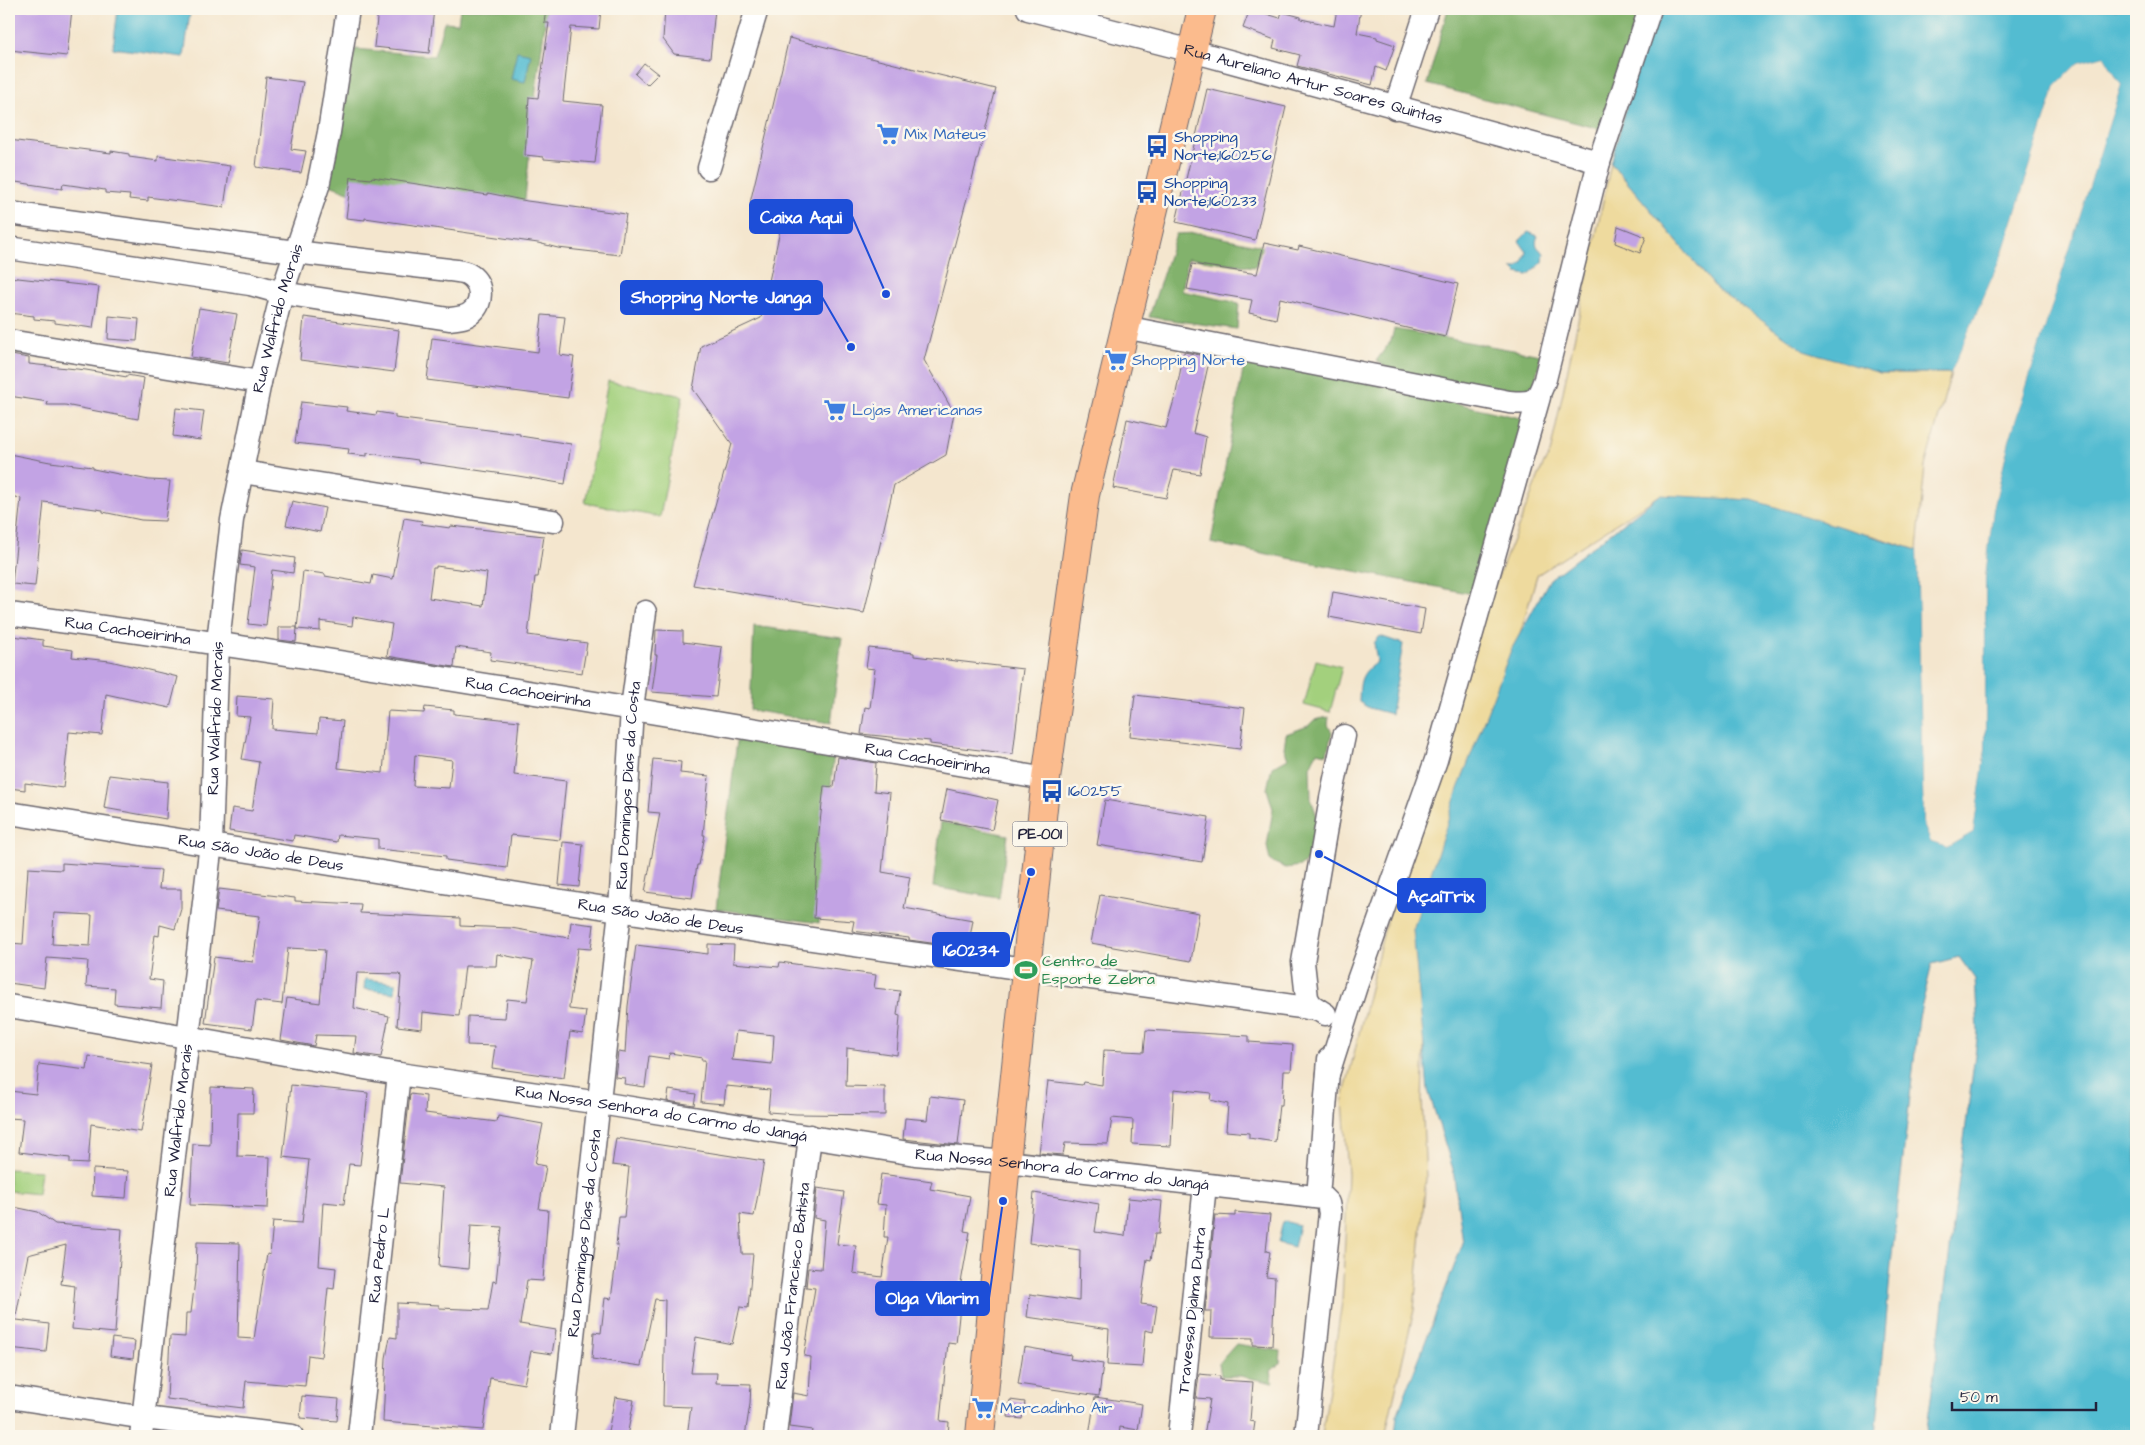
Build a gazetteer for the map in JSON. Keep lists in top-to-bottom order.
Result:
{
  "streets": {
    "main road": ["PE-001"],
    "street": [
      "Rua Aureliano Artur Soares Quintas",
      "Rua Walfrido Morais",
      "Rua Cachoeirinha",
      "Rua Domingos Dias da Costa",
      "Rua São João de Deus",
      "Rua Nossa Senhora do Carmo do Jangá",
      "Rua Pedro L",
      "Rua João Francisco Batista",
      "Travessa Djalma Dutra"
    ]
  },
  "crossings": [
    ["Rua Aureliano Artur Soares Quintas", "PE-001"],
    ["Rua Walfrido Morais", "Rua Cachoeirinha"],
    ["Rua Walfrido Morais", "Rua São João de Deus"],
    ["Rua Walfrido Morais", "Rua Nossa Senhora do Carmo do Jangá"],
    ["Rua Cachoeirinha", "Rua Domingos Dias da Costa"],
    ["Rua Cachoeirinha", "PE-001"],
    ["Rua Domingos Dias da Costa", "Rua São João de Deus"],
    ["Rua Domingos Dias da Costa", "Rua Nossa Senhora do Carmo do Jangá"],
    ["PE-001", "Rua São João de Deus"],
    ["PE-001", "Rua Nossa Senhora do Carmo do Jangá"],
    ["Rua Nossa Senhora do Carmo do Jangá", "Rua Pedro L"],
    ["Rua Nossa Senhora do Carmo do Jangá", "Rua João Francisco Batista"],
    ["Rua Nossa Senhora do Carmo do Jangá", "Travessa Djalma Dutra"]
  ],
  "places": {
    "supermarket": [
      "Mix Mateus",
      "Shopping Norte",
      "Lojas Americanas",
      "Mercadinho Air"
    ],
    "bus stop": ["Shopping Norte;160256", "Shopping Norte;160233", "160255"],
    "other": [
      "Caixa Aqui",
      "Shopping Norte Janga",
      "AçaíTrix",
      "160234",
      "Olga Vilarim"
    ],
    "sports": ["Centro de Esporte Zebra"]
  },
  "scale_bar": "50 m"
}
